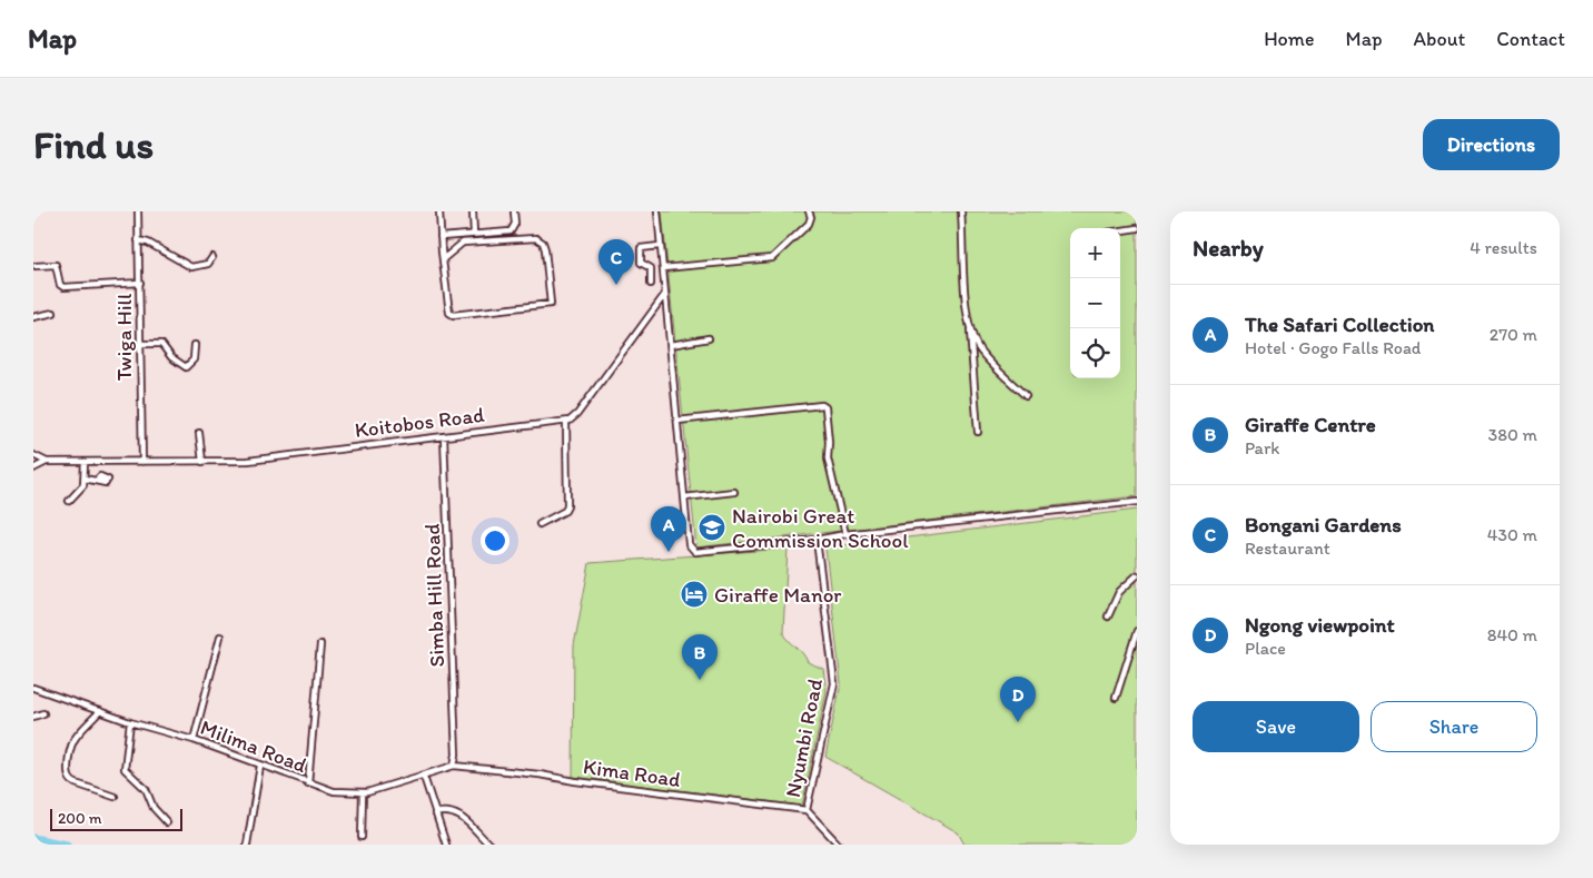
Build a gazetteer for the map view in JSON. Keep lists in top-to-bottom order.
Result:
{
  "streets": {
    "street": [
      "Twiga Hill",
      "Koitobos Road",
      "Simba Hill Road",
      "Nyumbi Road",
      "Milima Road",
      "Kima Road"
    ]
  },
  "crossings": [
    ["Twiga Hill", "Koitobos Road"],
    ["Koitobos Road", "Simba Hill Road"],
    ["Simba Hill Road", "Milima Road"],
    ["Simba Hill Road", "Kima Road"],
    ["Nyumbi Road", "Kima Road"],
    ["Milima Road", "Kima Road"]
  ],
  "places": {
    "school or university": ["Nairobi Great Commission School"],
    "hotel": ["Giraffe Manor"]
  },
  "scale_bar": "200 m",
  "page": {
    "header": "Map",
    "nav": [
      "Home",
      "Map",
      "About",
      "Contact"
    ],
    "buttons": [
      "Directions",
      ["Save", "Share"]
    ],
    "title": "Find us",
    "heading": ["Nearby", "4 results"],
    "map_buttons": ["+", "−"],
    "pins": [
      "C",
      "A",
      "B",
      "D"
    ],
    "list": [
      {
        "mark": "A",
        "name": "The Safari Collection",
        "note": "Hotel · Gogo Falls Road",
        "value": "270 m"
      },
      {
        "mark": "B",
        "name": "Giraffe Centre",
        "note": "Park",
        "value": "380 m"
      },
      {
        "mark": "C",
        "name": "Bongani Gardens",
        "note": "Restaurant",
        "value": "430 m"
      },
      {
        "mark": "D",
        "name": "Ngong viewpoint",
        "note": "Place",
        "value": "840 m"
      }
    ],
    "scale": "200 m"
  }
}
